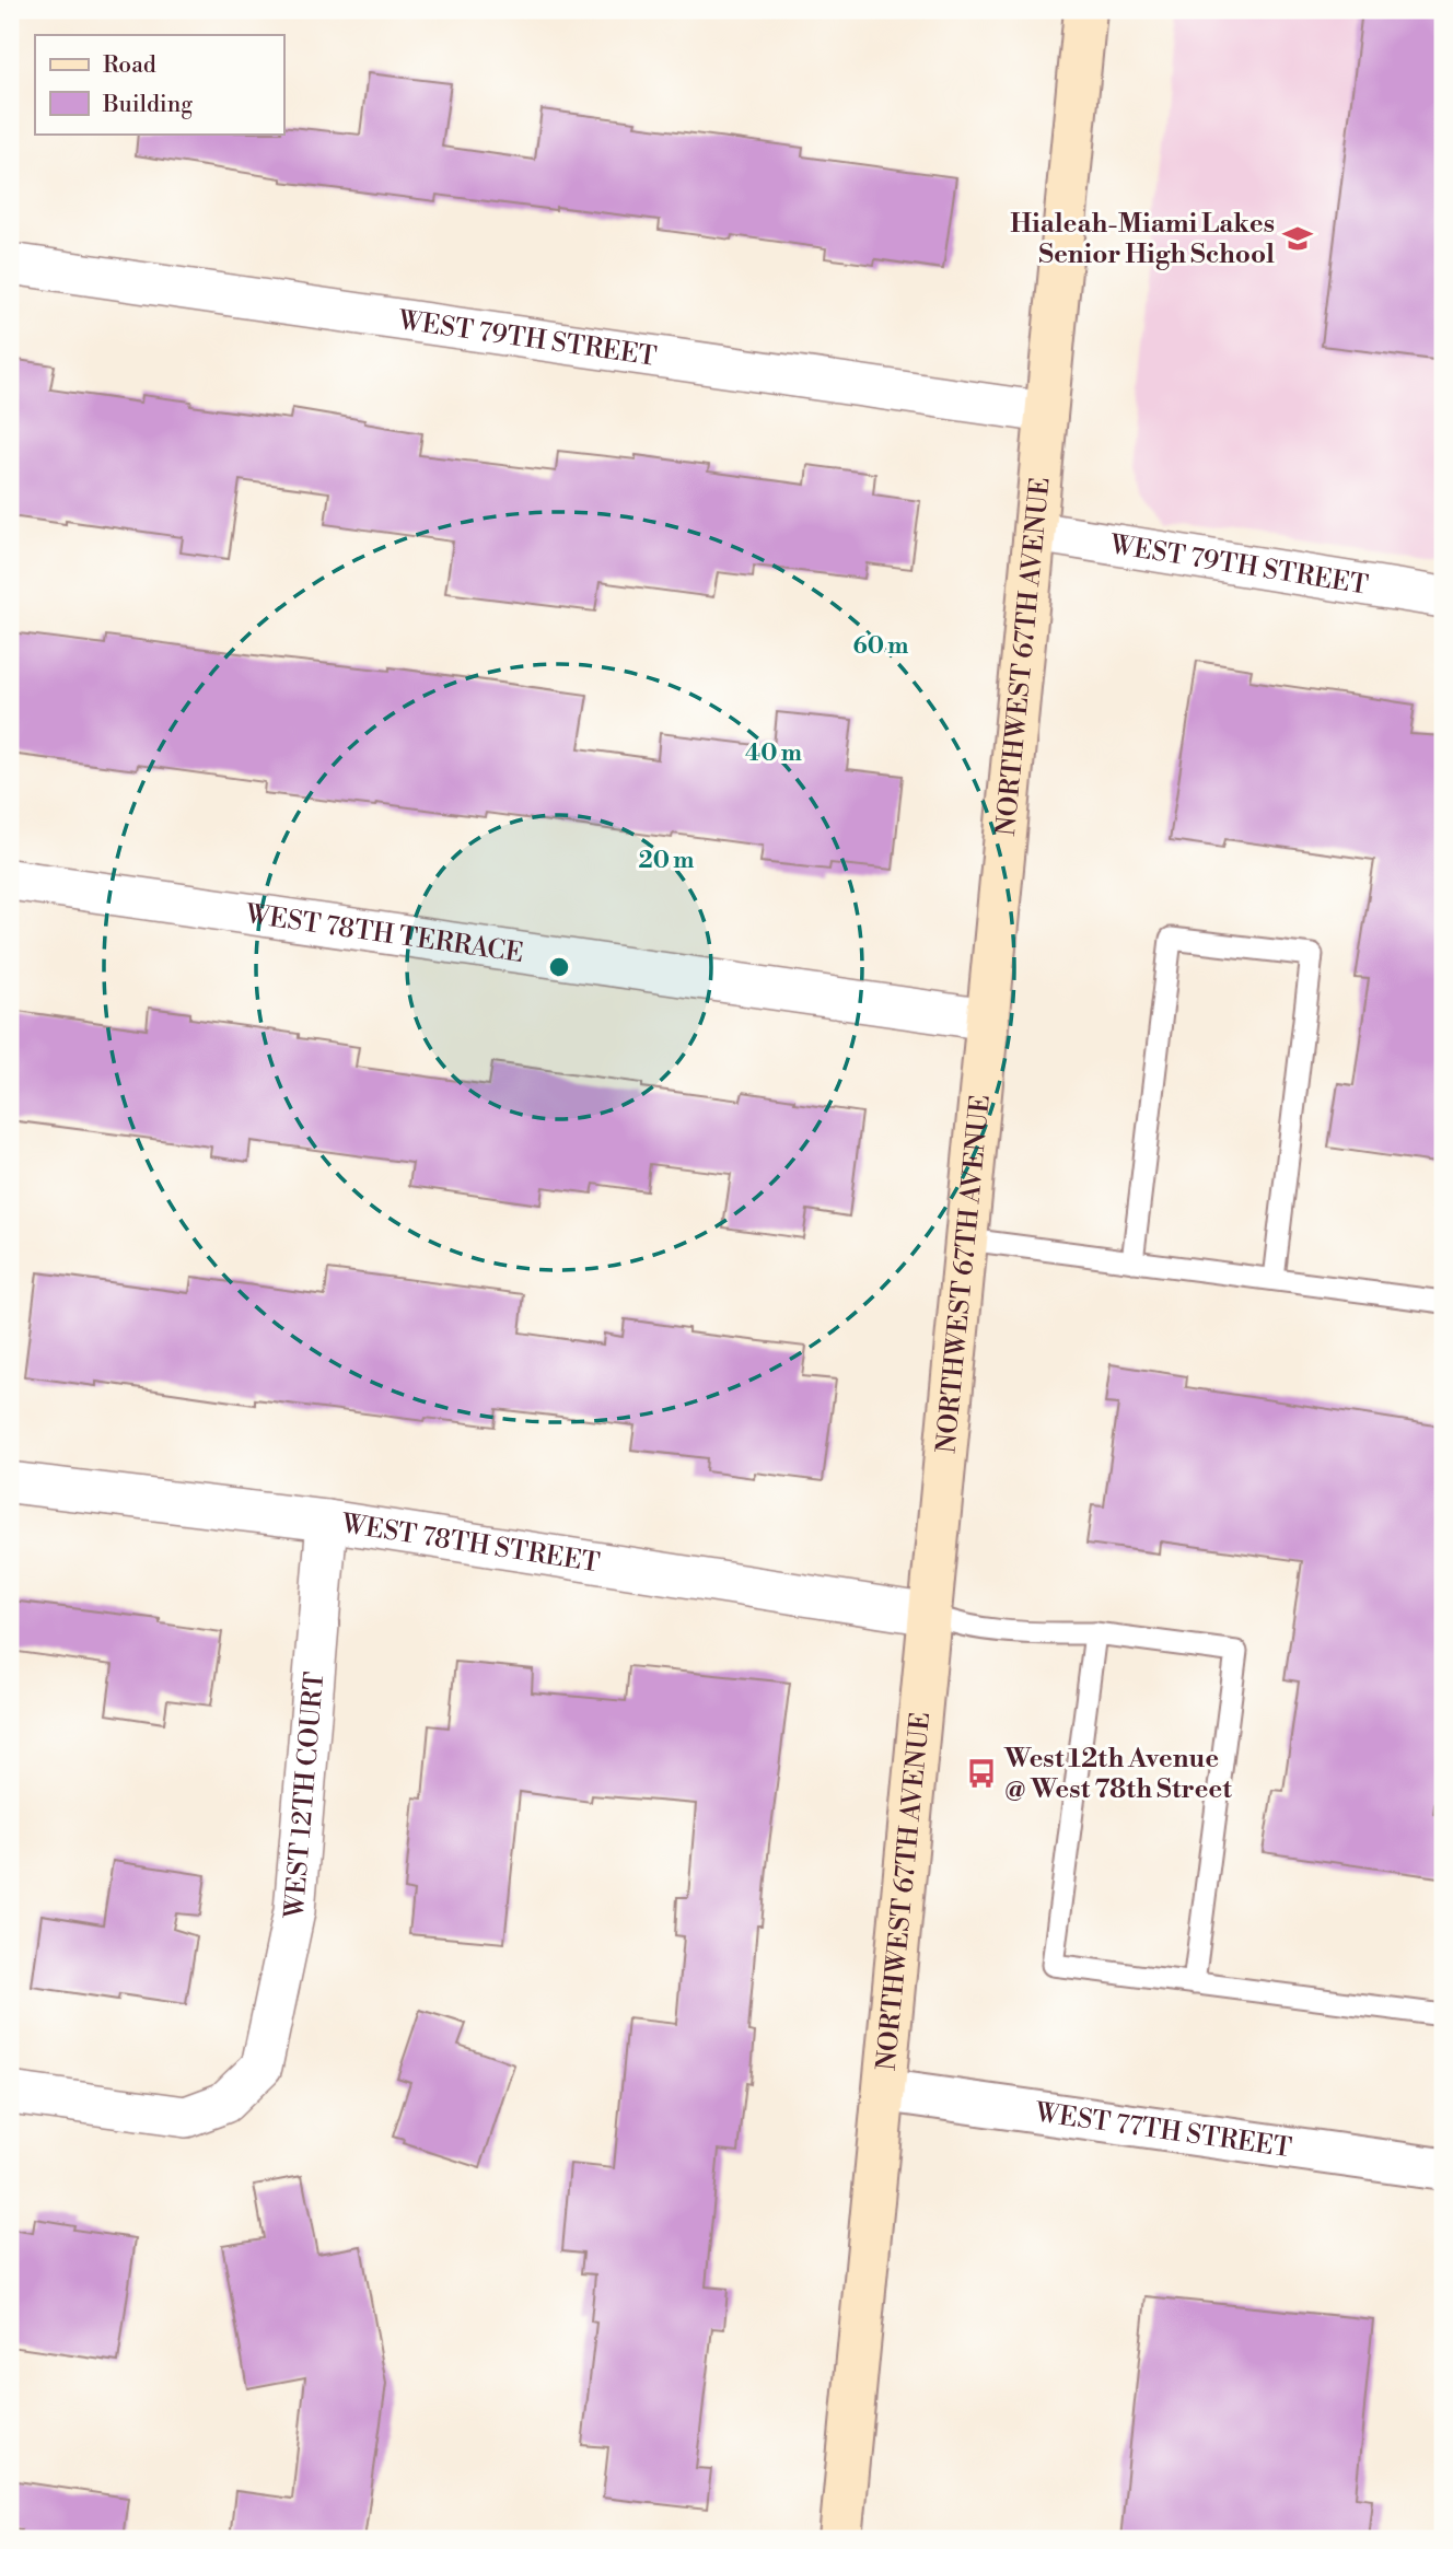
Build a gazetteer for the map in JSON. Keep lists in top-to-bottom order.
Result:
{
  "streets": {
    "main road": ["NORTHWEST 67TH AVENUE"],
    "street": [
      "WEST 79TH STREET",
      "WEST 78TH TERRACE",
      "WEST 78TH STREET",
      "WEST 12TH COURT",
      "WEST 77TH STREET"
    ]
  },
  "crossings": [
    ["WEST 79TH STREET", "NORTHWEST 67TH AVENUE"],
    ["NORTHWEST 67TH AVENUE", "WEST 78TH TERRACE"],
    ["NORTHWEST 67TH AVENUE", "WEST 78TH STREET"],
    ["NORTHWEST 67TH AVENUE", "WEST 77TH STREET"],
    ["WEST 78TH STREET", "WEST 12TH COURT"]
  ],
  "places": {
    "school or university": ["Hialeah-Miami Lakes Senior High School"],
    "bus stop": ["West 12th Avenue @ West 78th Street"]
  },
  "legend": ["Road", "Building"],
  "rings": ["60 m", "40 m", "20 m"]
}
